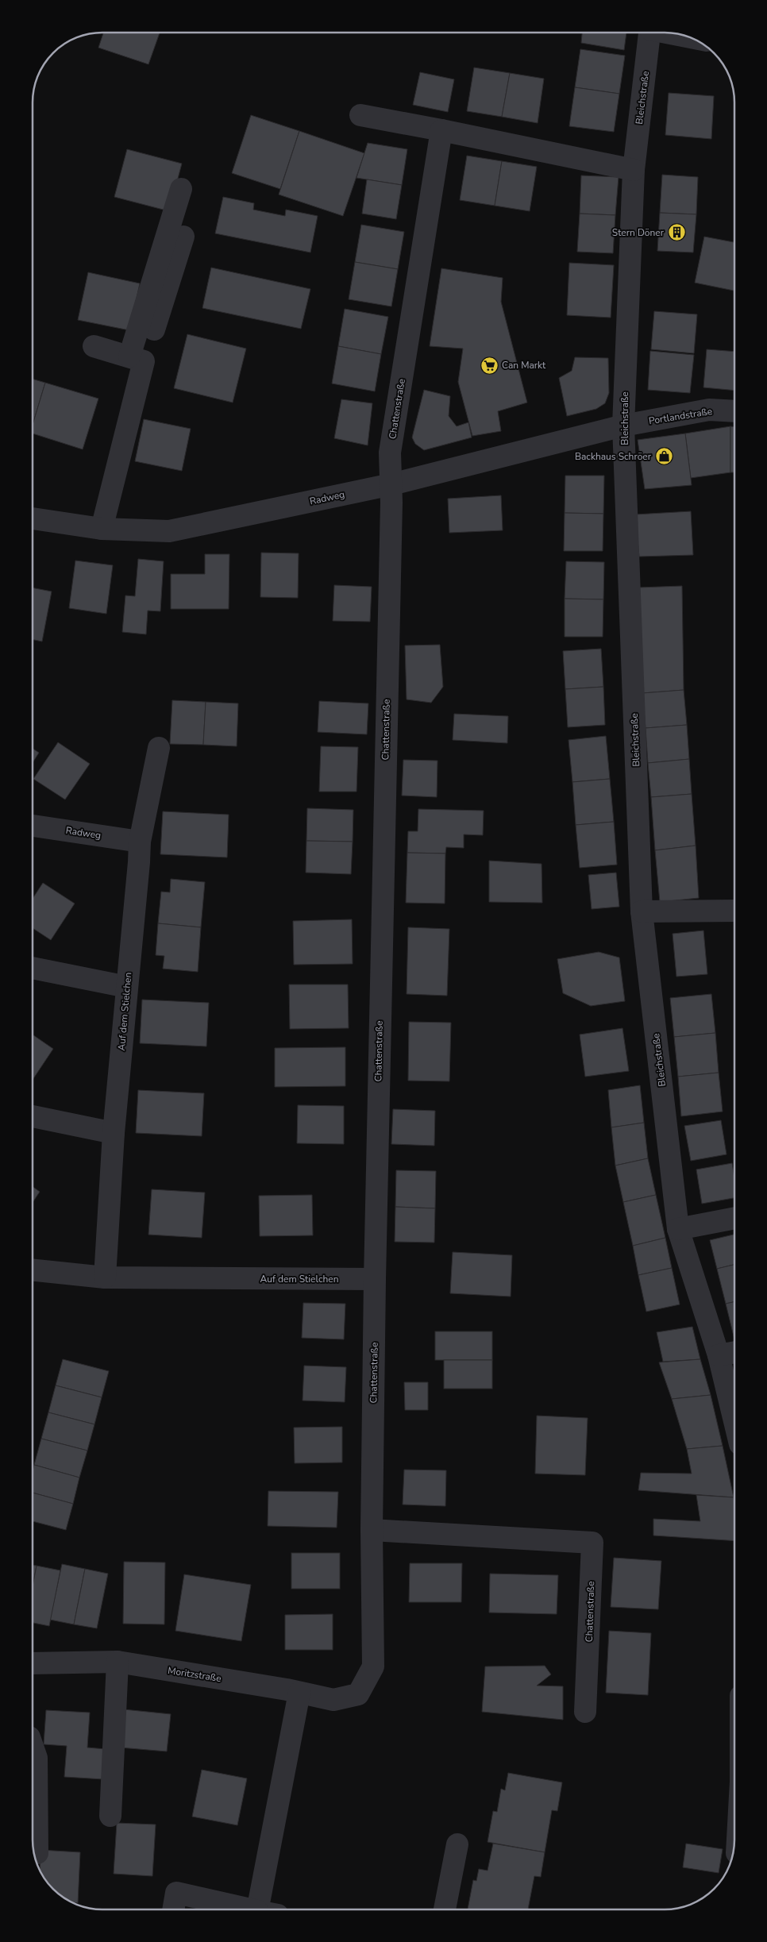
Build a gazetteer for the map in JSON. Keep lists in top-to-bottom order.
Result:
{
  "streets": {
    "street": [
      "Bleichstraße",
      "Chattenstraße",
      "Portlandstraße",
      "Radweg",
      "Auf dem Stielchen",
      "Moritzstraße"
    ]
  },
  "crossings": [
    ["Bleichstraße", "Portlandstraße"],
    ["Bleichstraße", "Radweg"],
    ["Chattenstraße", "Radweg"],
    ["Chattenstraße", "Auf dem Stielchen"],
    ["Chattenstraße", "Moritzstraße"],
    ["Portlandstraße", "Radweg"],
    ["Radweg", "Auf dem Stielchen"]
  ],
  "places": {
    "building": ["Stern Döner"],
    "supermarket": ["Can Markt"],
    "shop": ["Backhaus Schröer"]
  }
}
